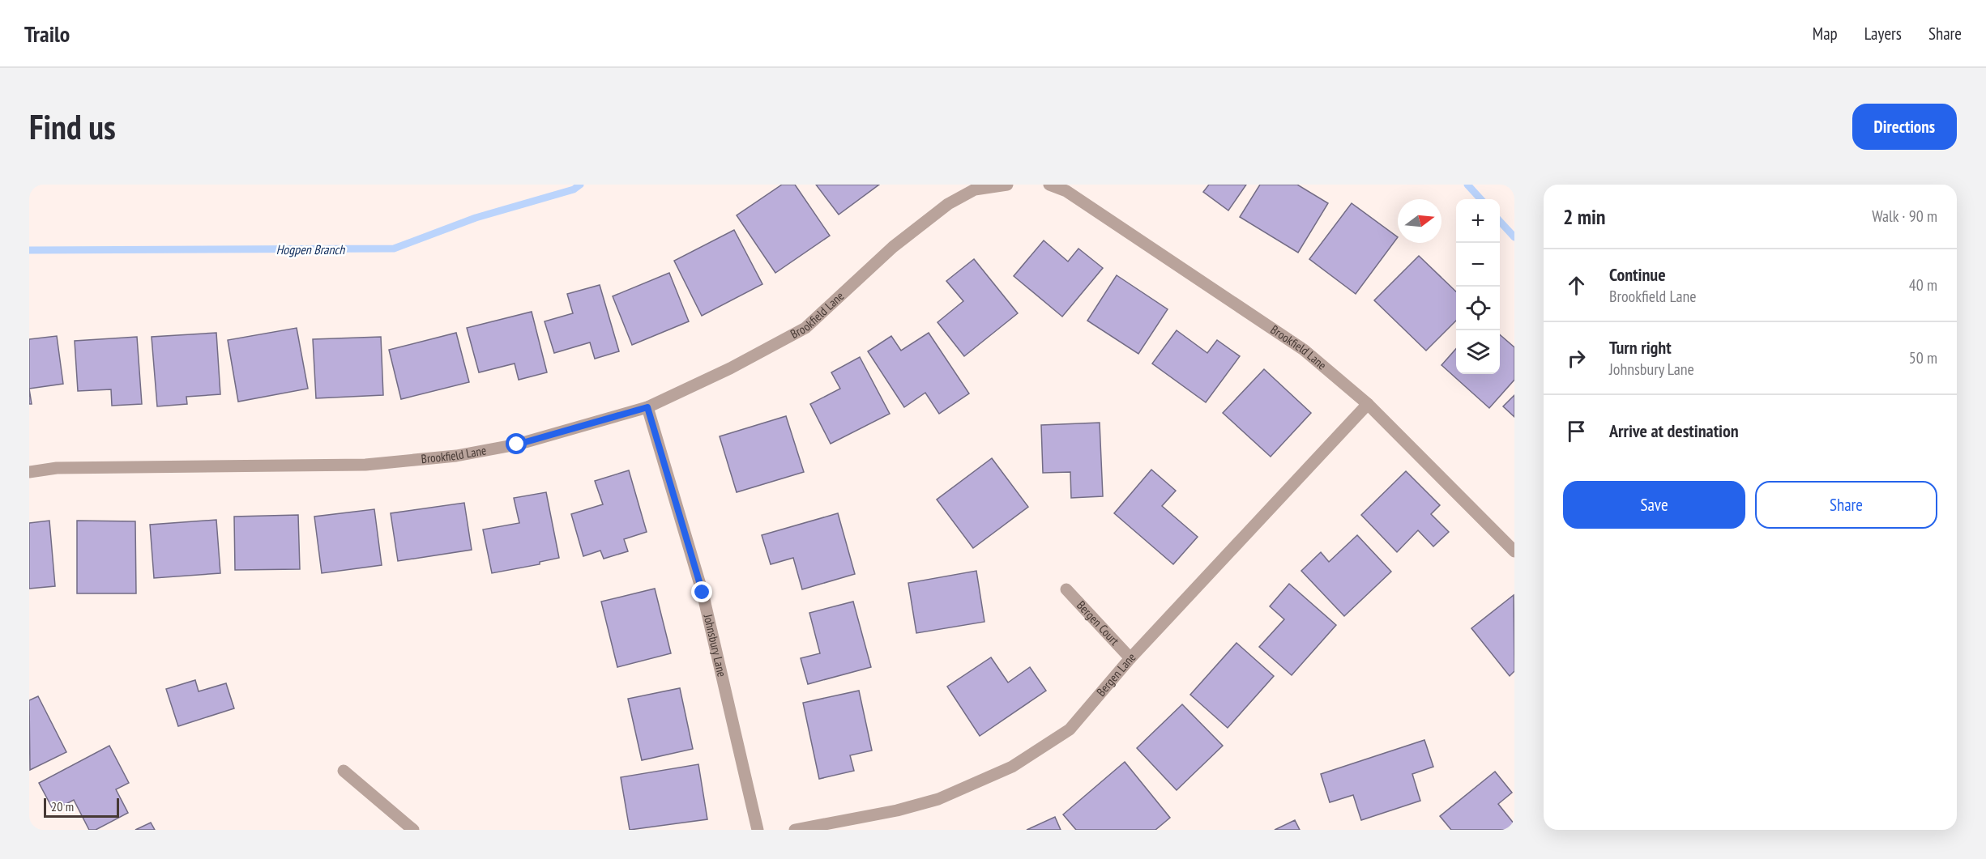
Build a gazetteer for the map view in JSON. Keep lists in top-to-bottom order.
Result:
{
  "streets": {
    "street": [
      "Brookfield Lane",
      "Bergen Court",
      "Johnsbury Lane",
      "Bergen Lane"
    ]
  },
  "crossings": [
    ["Brookfield Lane", "Johnsbury Lane"],
    ["Brookfield Lane", "Bergen Lane"],
    ["Bergen Court", "Bergen Lane"]
  ],
  "water": ["Hogpen Branch"],
  "scale_bar": "20 m",
  "north": "right",
  "page": {
    "header": "Trailo",
    "nav": ["Map", "Layers", "Share"],
    "buttons": [
      "Directions",
      ["Save", "Share"]
    ],
    "title": "Find us",
    "heading": ["2 min", "Walk · 90 m"],
    "map_buttons": ["+", "−"],
    "list": [
      ["Continue", "Brookfield Lane", "40 m"],
      ["Turn right", "Johnsbury Lane", "50 m"],
      "Arrive at destination"
    ],
    "scale": "20 m"
  }
}
